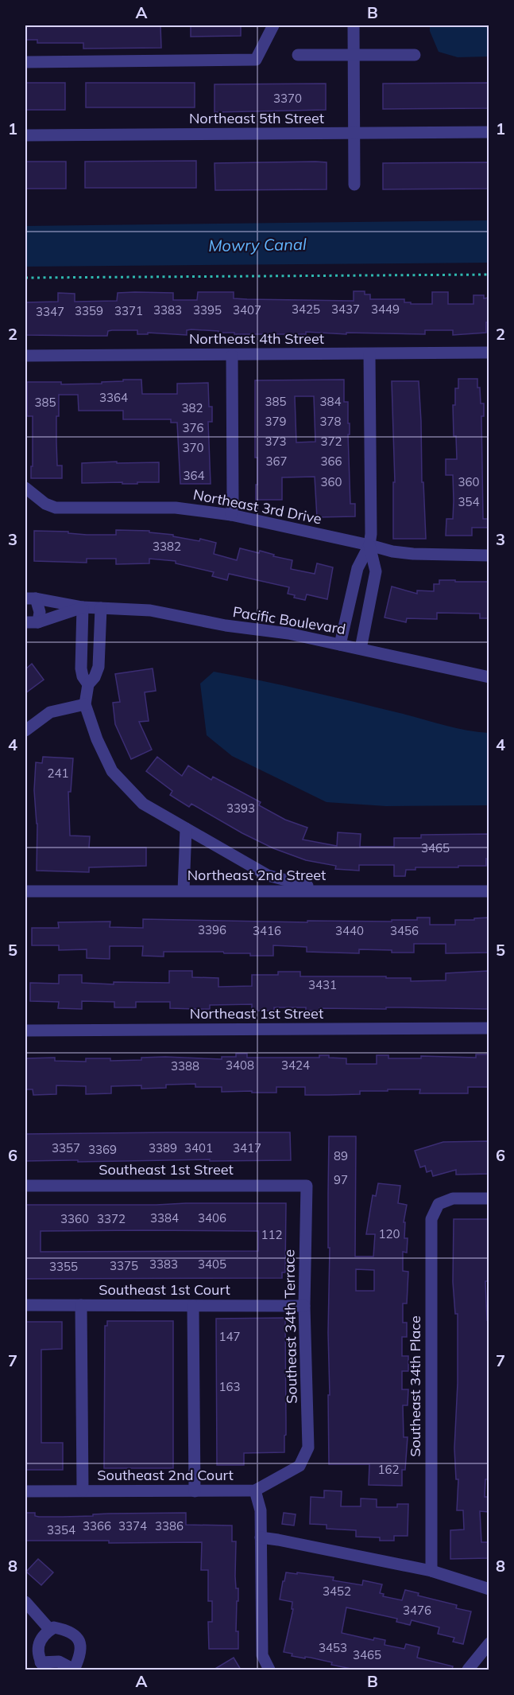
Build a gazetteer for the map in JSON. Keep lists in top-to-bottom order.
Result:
{
  "streets": {
    "street": [
      "Northeast 5th Street",
      "Northeast 4th Street",
      "Northeast 3rd Drive",
      "Pacific Boulevard",
      "Northeast 2nd Street",
      "Northeast 1st Street",
      "Southeast 1st Street",
      "Southeast 1st Court",
      "Southeast 34th Terrace",
      "Southeast 34th Place",
      "Southeast 2nd Court"
    ]
  },
  "crossings": [
    ["Southeast 1st Street", "Southeast 34th Terrace"],
    ["Southeast 1st Court", "Southeast 34th Terrace"],
    ["Southeast 34th Terrace", "Southeast 2nd Court"]
  ],
  "water": ["Mowry Canal"],
  "house_numbers": [
    "3370",
    "3425",
    "3437",
    "3449",
    "3383",
    "3395",
    "3407",
    "3359",
    "3371",
    "3347",
    "3364",
    "385",
    "384",
    "385",
    "382",
    "379",
    "378",
    "376",
    "373",
    "372",
    "370",
    "367",
    "366",
    "364",
    "360",
    "360",
    "354",
    "3382",
    "241",
    "3393",
    "3465",
    "3396",
    "3416",
    "3440",
    "3456",
    "3431",
    "3408",
    "3424",
    "3388",
    "3357",
    "3389",
    "3401",
    "3417",
    "3369",
    "89",
    "97",
    "3384",
    "3406",
    "3360",
    "3372",
    "120",
    "112",
    "3383",
    "3405",
    "3375",
    "3355",
    "147",
    "163",
    "162",
    "3366",
    "3374",
    "3386",
    "3354",
    "3452",
    "3476",
    "3453",
    "3465"
  ],
  "grid": {
    "columns": ["A", "B"],
    "rows": [
      "1",
      "2",
      "3",
      "4",
      "5",
      "6",
      "7",
      "8"
    ]
  }
}
